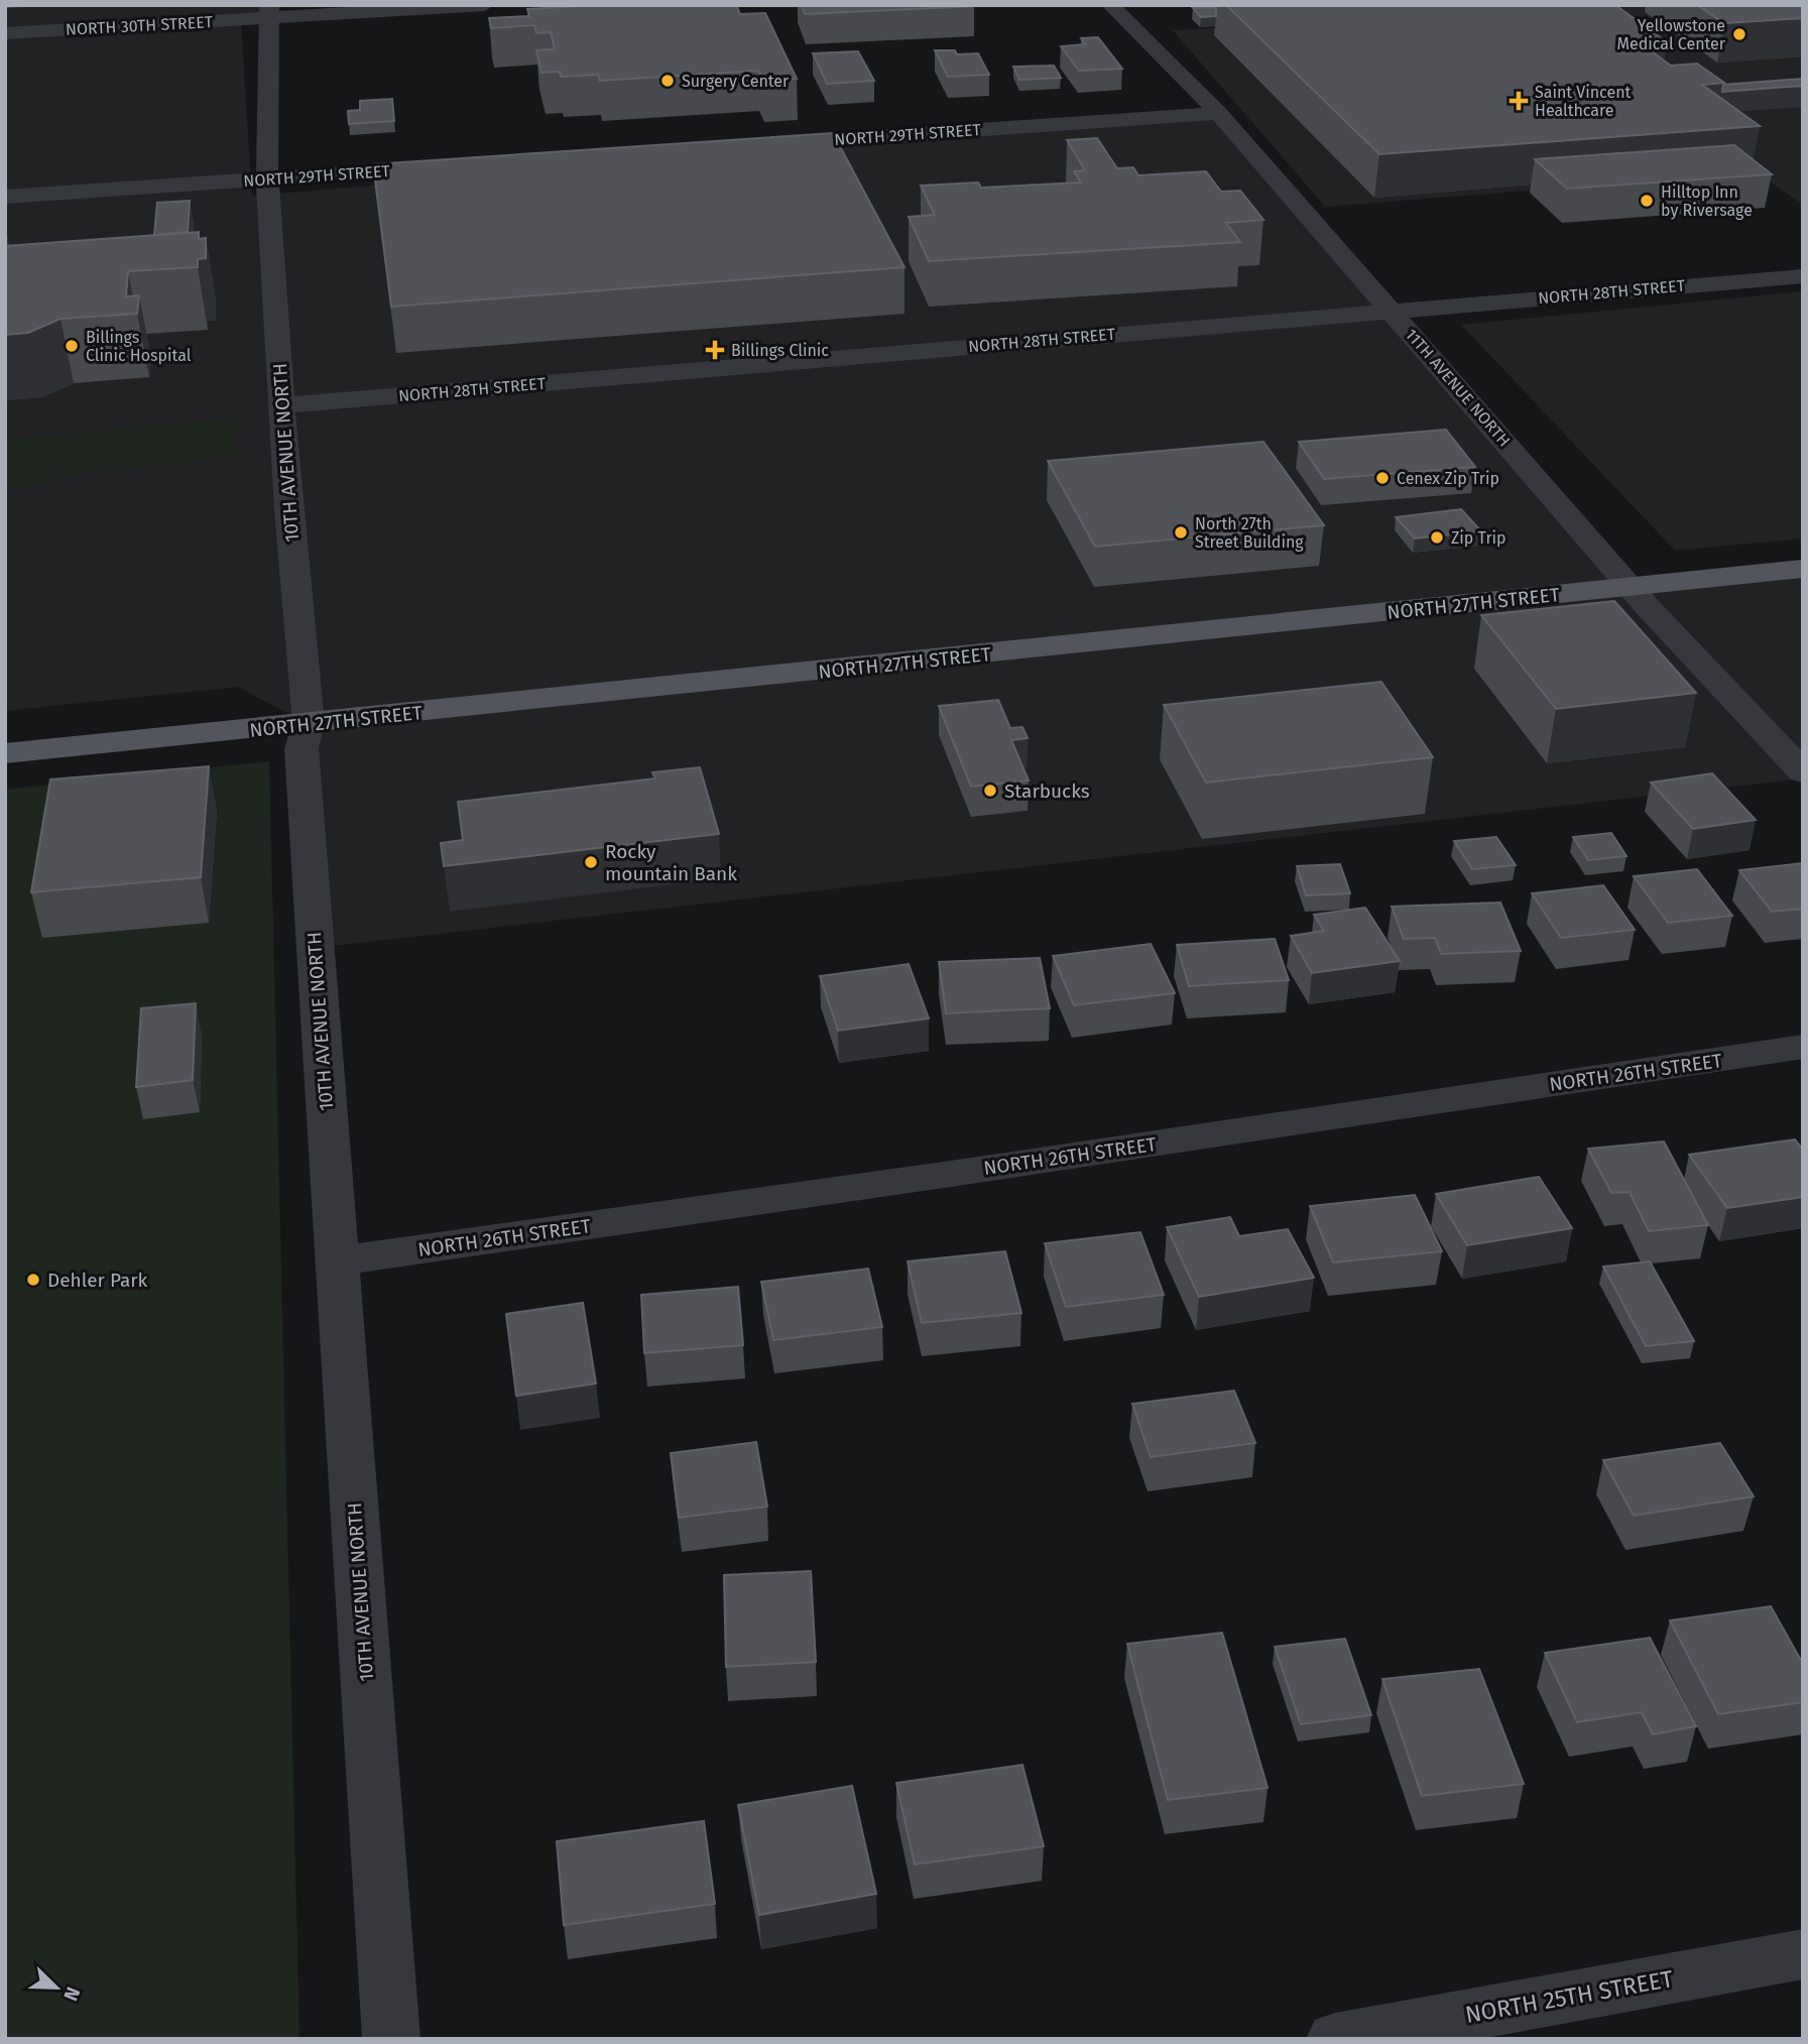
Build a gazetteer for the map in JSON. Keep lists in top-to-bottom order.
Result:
{
  "streets": {
    "main road": ["NORTH 27TH STREET"],
    "street": [
      "NORTH 30TH STREET",
      "NORTH 29TH STREET",
      "NORTH 28TH STREET",
      "11TH AVENUE NORTH",
      "10TH AVENUE NORTH",
      "NORTH 26TH STREET",
      "NORTH 25TH STREET"
    ]
  },
  "crossings": [
    ["NORTH 30TH STREET", "10TH AVENUE NORTH"],
    ["NORTH 29TH STREET", "11TH AVENUE NORTH"],
    ["NORTH 29TH STREET", "10TH AVENUE NORTH"],
    ["NORTH 28TH STREET", "11TH AVENUE NORTH"],
    ["NORTH 28TH STREET", "10TH AVENUE NORTH"],
    ["11TH AVENUE NORTH", "NORTH 27TH STREET"],
    ["10TH AVENUE NORTH", "NORTH 27TH STREET"],
    ["10TH AVENUE NORTH", "NORTH 26TH STREET"]
  ],
  "places": {
    "other": [
      "Yellowstone Medical Center",
      "Surgery Center",
      "Hilltop Inn by Riversage",
      "Billings Clinic Hospital",
      "Cenex Zip Trip",
      "North 27th Street Building",
      "Zip Trip",
      "Starbucks",
      "Rocky mountain Bank",
      "Dehler Park"
    ],
    "health": ["Saint Vincent Healthcare", "Billings Clinic"]
  },
  "north": "bottom right"
}
